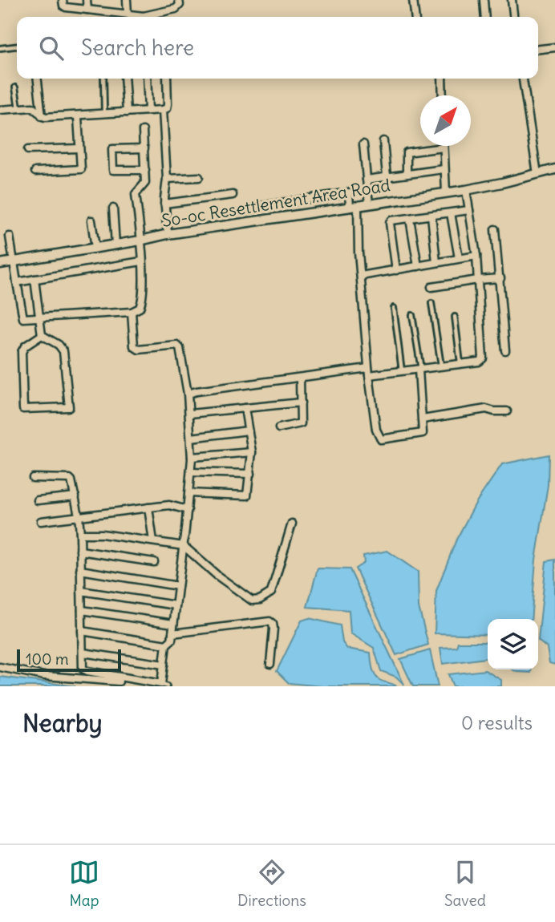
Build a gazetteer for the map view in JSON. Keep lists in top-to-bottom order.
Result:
{
  "streets": {
    "street": ["So-oc Resettlement Area Road"]
  },
  "scale_bar": "100 m",
  "north": "top right",
  "page": {
    "search": "Search here",
    "scale": "100 m",
    "heading": ["Nearby", "0 results"],
    "nav": ["Map", "Directions", "Saved"]
  }
}
